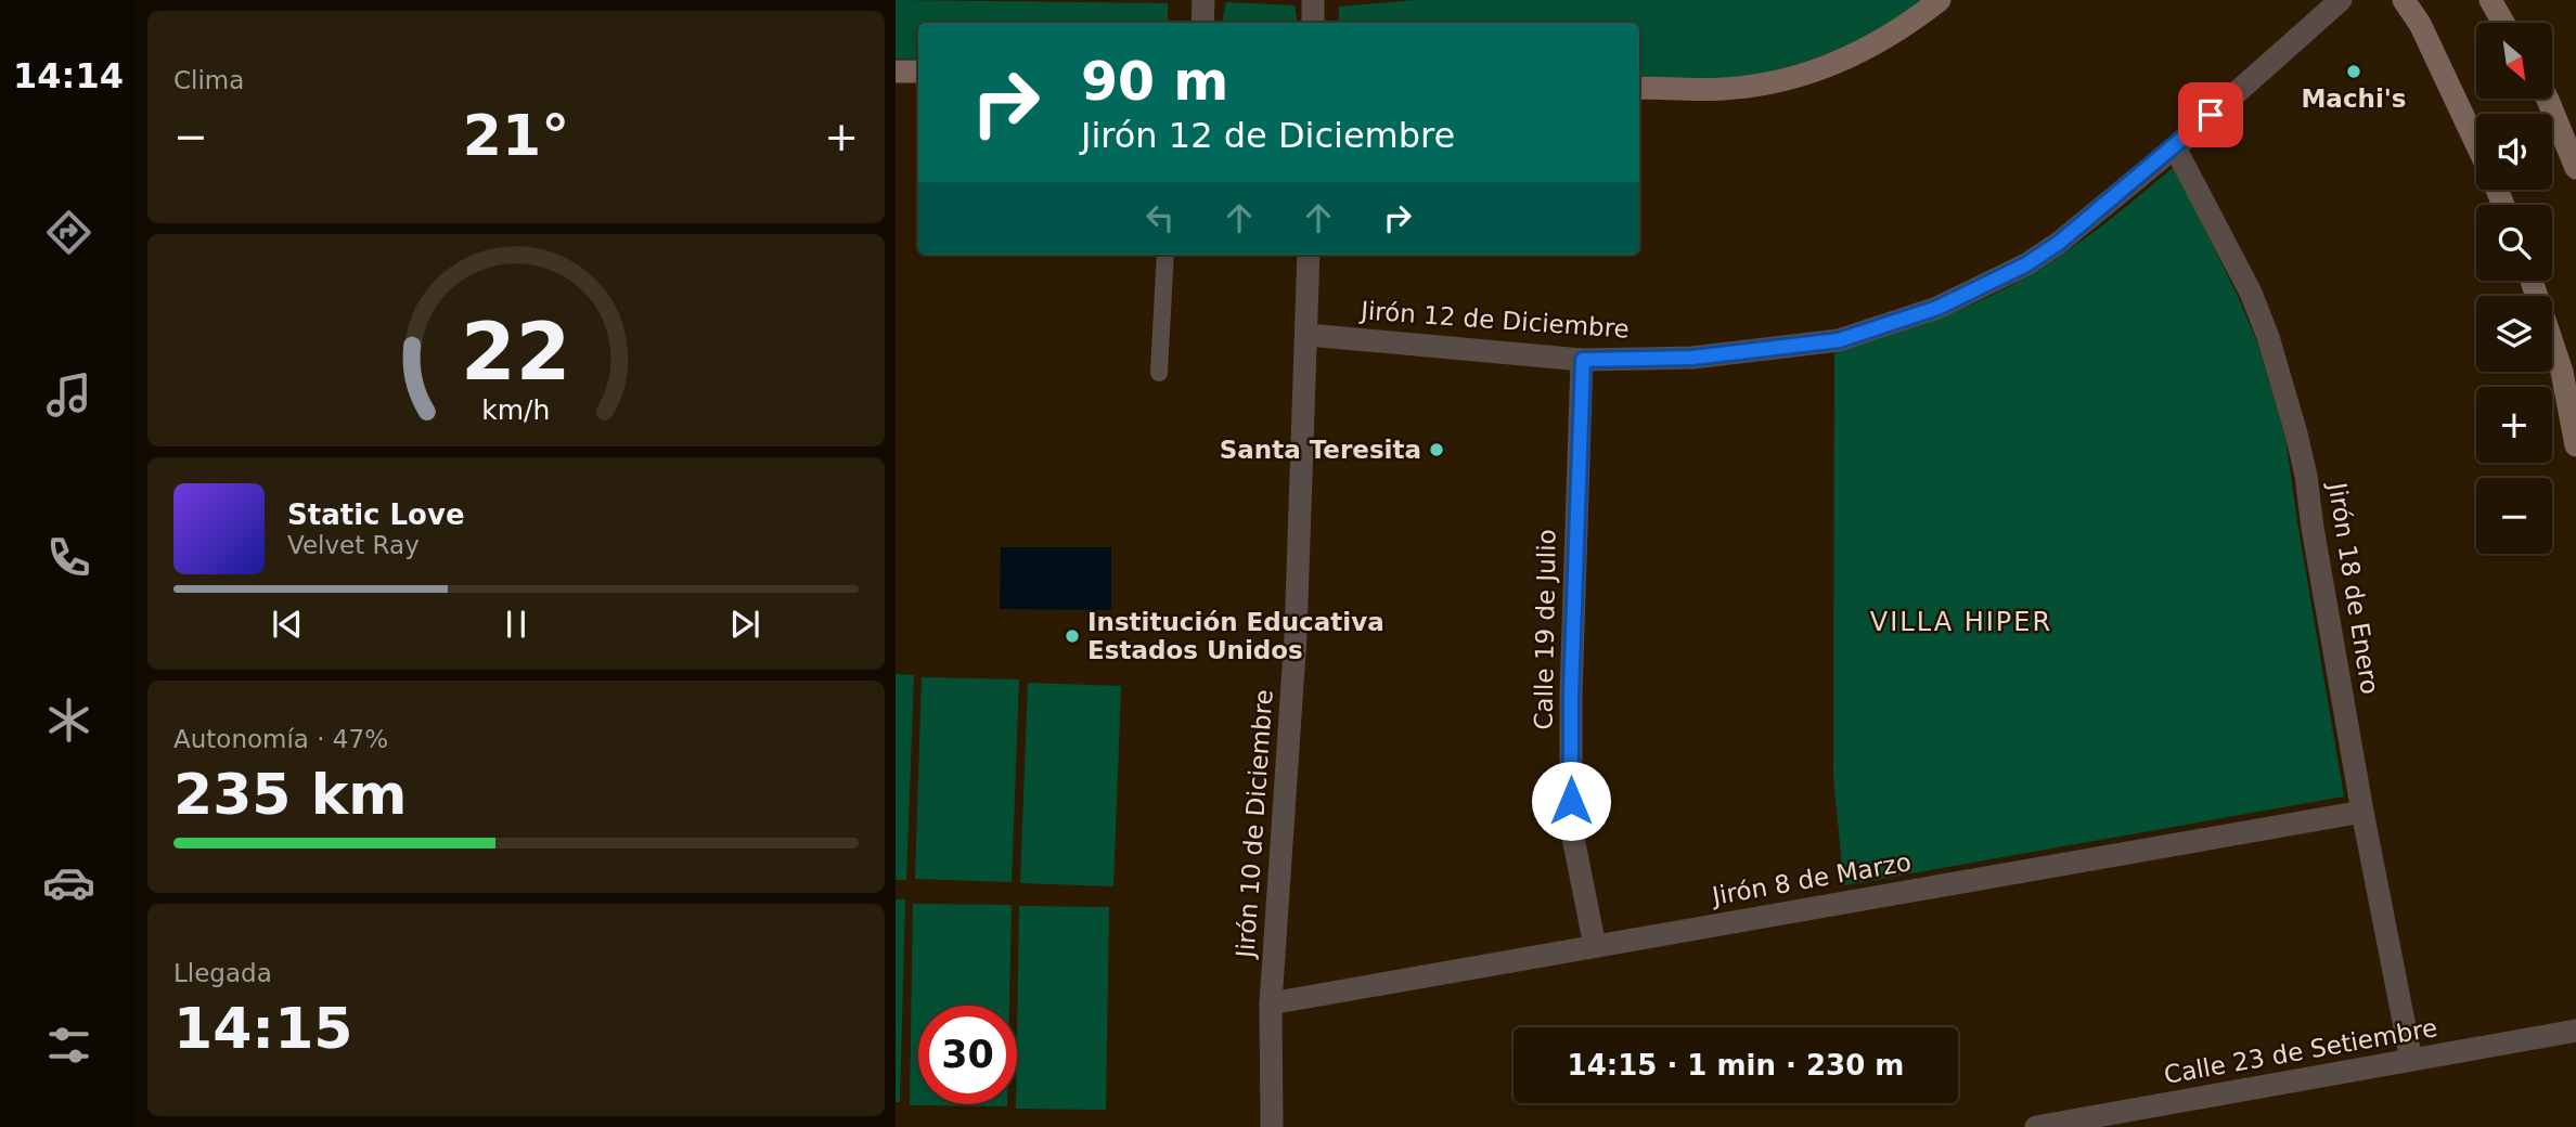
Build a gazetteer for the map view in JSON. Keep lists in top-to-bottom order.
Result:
{
  "streets": {
    "street": [
      "Jirón 12 de Diciembre",
      "Jirón 18 de Enero",
      "Calle 19 de Julio",
      "Jirón 10 de Diciembre",
      "Jirón 8 de Marzo",
      "Calle 23 de Setiembre"
    ]
  },
  "crossings": [
    ["Jirón 12 de Diciembre", "Jirón 18 de Enero"],
    ["Jirón 12 de Diciembre", "Calle 19 de Julio"],
    ["Jirón 12 de Diciembre", "Jirón 10 de Diciembre"],
    ["Jirón 18 de Enero", "Jirón 8 de Marzo"],
    ["Jirón 18 de Enero", "Calle 23 de Setiembre"],
    ["Calle 19 de Julio", "Jirón 8 de Marzo"],
    ["Jirón 10 de Diciembre", "Jirón 8 de Marzo"]
  ],
  "districts": ["VILLA HIPER"],
  "places": ["Machi's", "Santa Teresita", "Institución Educativa Estados Unidos"],
  "north": "bottom right",
  "page": {
    "tabs": "14:14",
    "tile": [
      "Clima",
      ["Autonomía · 47%", "235 km"],
      ["Llegada", "14:15"]
    ],
    "map_buttons": ["+", "−"],
    "turn": ["90 m", "Jirón 12 de Diciembre"],
    "heat": ["−", "21°", "+"],
    "song": ["Static Love", "Velvet Ray"],
    "limit": "30",
    "trip": "14:15 · 1 min · 230 m",
    "gauge": ["22", "km/h"]
  }
}
